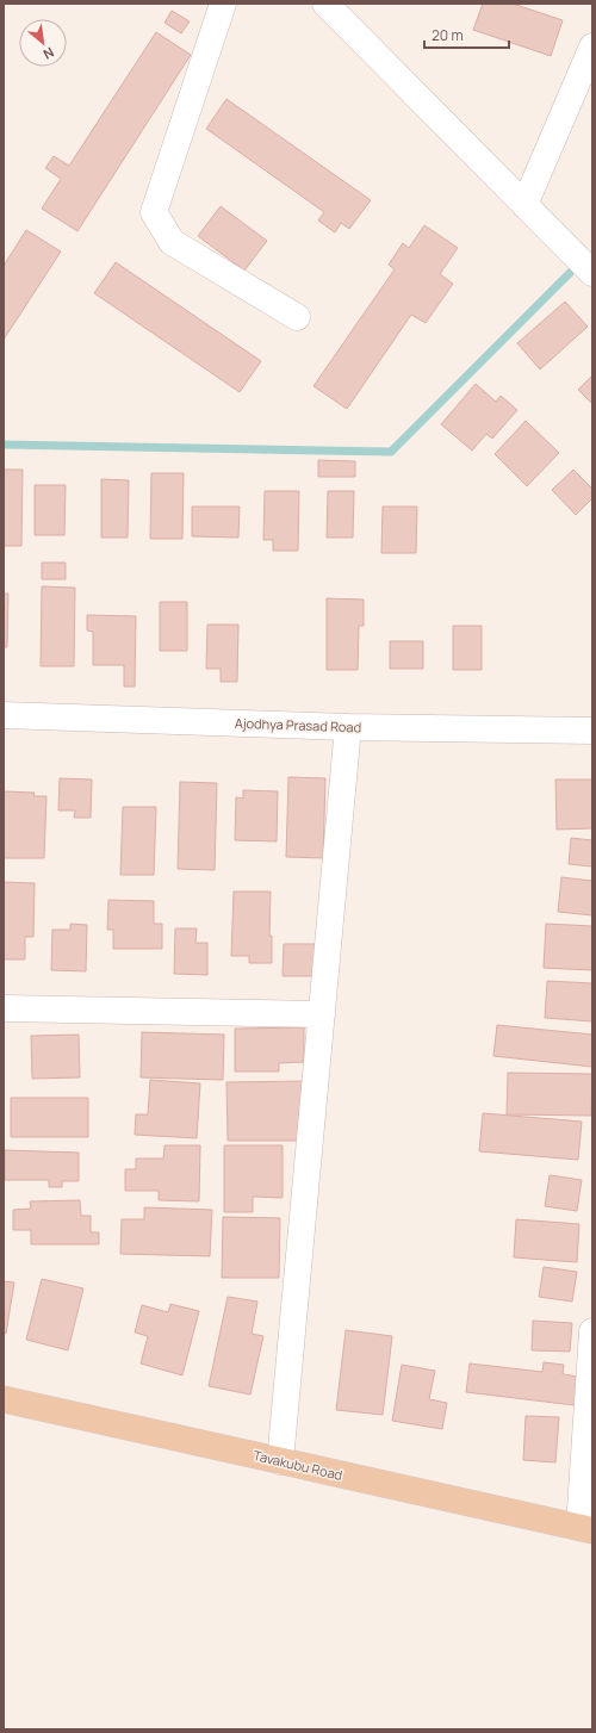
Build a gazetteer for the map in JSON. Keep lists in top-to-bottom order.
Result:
{
  "streets": {
    "main road": ["Tavakubu Road"],
    "street": ["Ajodhya Prasad Road"]
  },
  "scale_bar": "20 m",
  "north": "bottom right"
}
